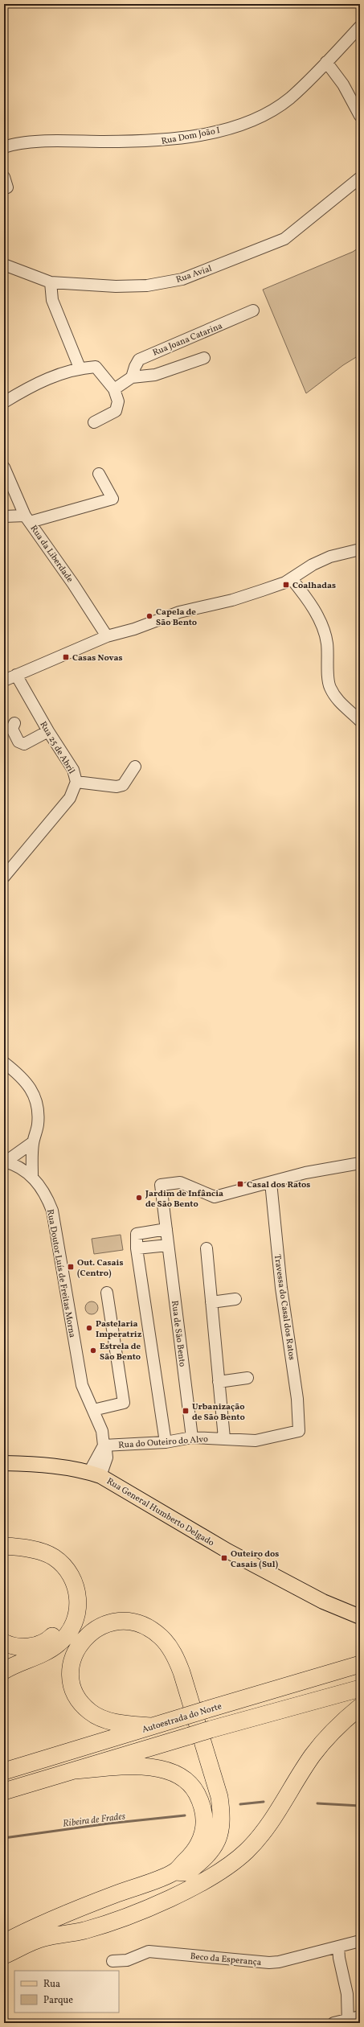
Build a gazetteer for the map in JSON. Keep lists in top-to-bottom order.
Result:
{
  "streets": {
    "highway": ["Autoestrada do Norte"],
    "main road": ["Rua General Humberto Delgado"],
    "street": [
      "Rua Dom João I",
      "Rua Avial",
      "Rua Joana Catarina",
      "Rua da Liberdade",
      "Rua 25 de Abril",
      "Rua Doutor Luís de Freitas Morna",
      "Travessa do Casal dos Ratos",
      "Rua de São Bento",
      "Rua do Outeiro do Alvo",
      "Beco da Esperança"
    ]
  },
  "crossings": [
    ["Rua Doutor Luís de Freitas Morna", "Rua do Outeiro do Alvo"],
    ["Rua Doutor Luís de Freitas Morna", "Rua General Humberto Delgado"],
    ["Travessa do Casal dos Ratos", "Rua de São Bento"],
    ["Travessa do Casal dos Ratos", "Rua do Outeiro do Alvo"],
    ["Rua de São Bento", "Rua do Outeiro do Alvo"]
  ],
  "water": ["Ribeira de Frades"],
  "places": {
    "transit": [
      "Coalhadas",
      "Casas Novas",
      "Casal dos Ratos",
      "Out. Casais (Centro)",
      "Urbanização de São Bento",
      "Outeiro dos Casais (Sul)"
    ],
    "other": [
      "Capela de São Bento",
      "Jardim de Infância de São Bento",
      "Pastelaria Imperatriz",
      "Estrela de São Bento"
    ]
  },
  "legend": ["Rua", "Parque"]
}
